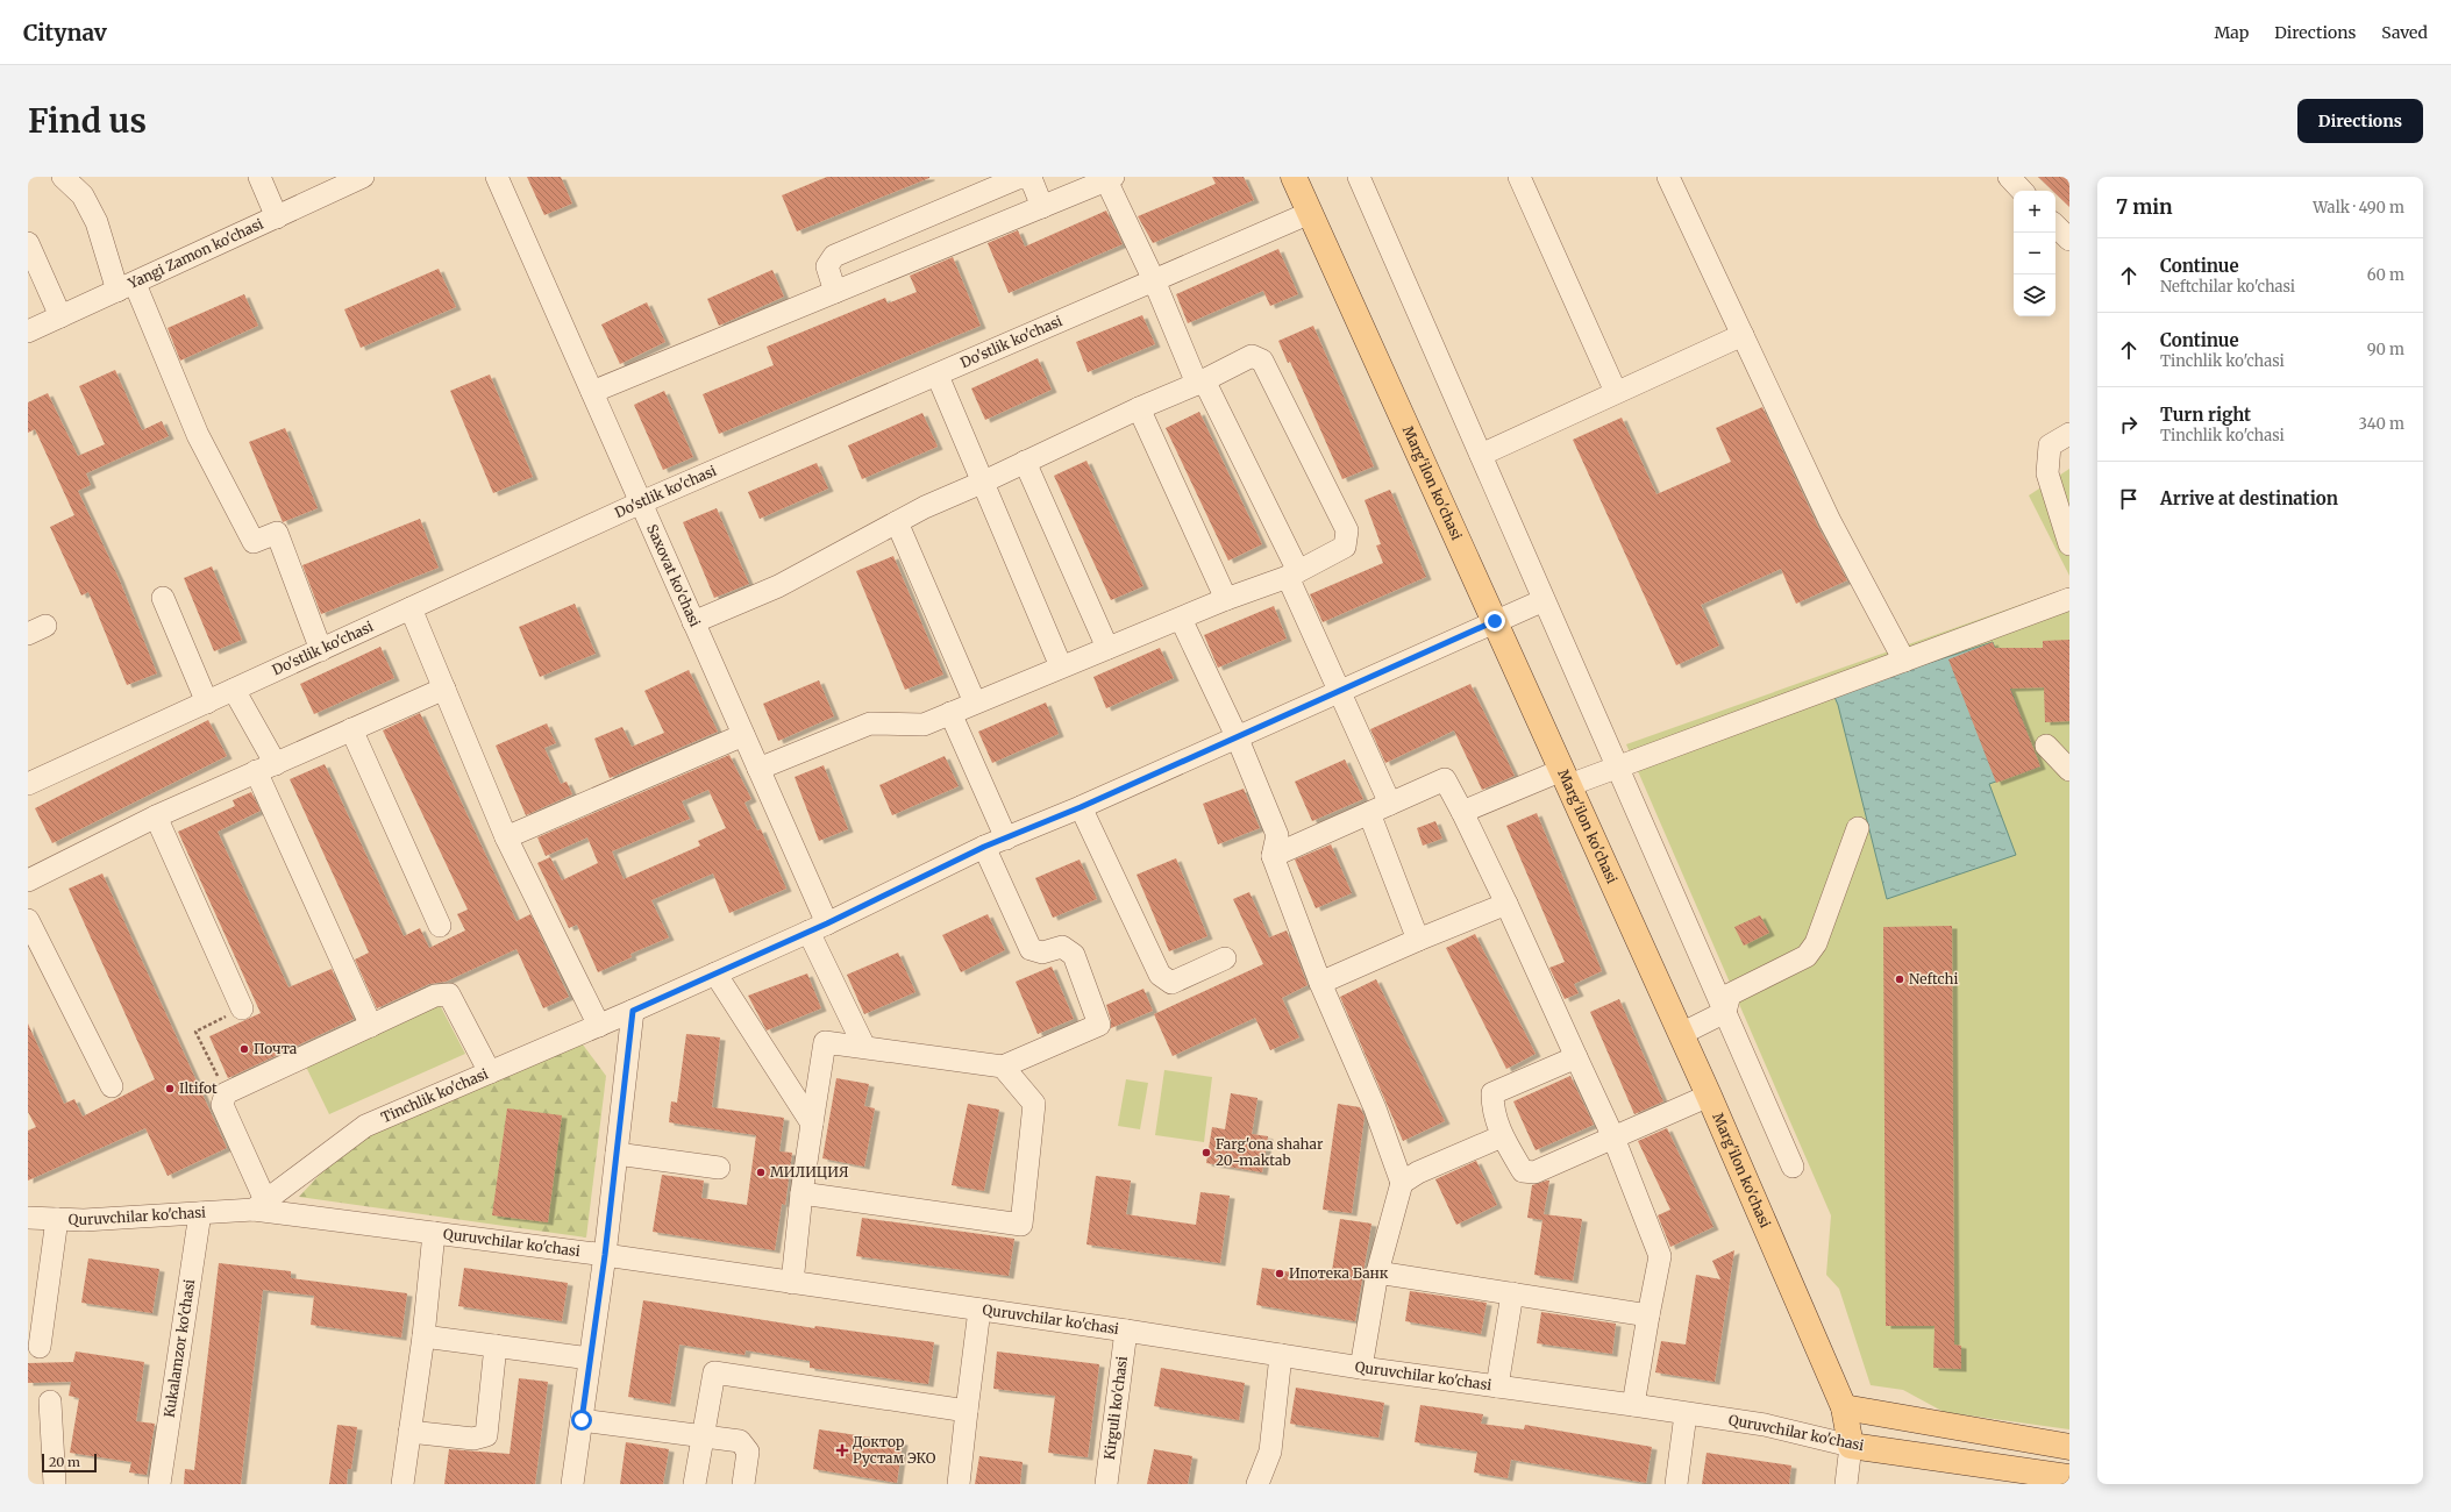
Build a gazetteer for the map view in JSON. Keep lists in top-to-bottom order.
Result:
{
  "streets": {
    "main road": ["Marg'ilon ko'chasi", "Quruvchilar ko'chasi"],
    "street": [
      "Yangi Zamon ko'chasi",
      "Do'stlik ko'chasi",
      "Saxovat ko'chasi",
      "Tinchlik ko'chasi",
      "Kukalamzor ko'chasi",
      "Kirguli ko'chasi"
    ]
  },
  "crossings": [
    ["Do'stlik ko'chasi", "Marg'ilon ko'chasi"],
    ["Do'stlik ko'chasi", "Saxovat ko'chasi"],
    ["Marg'ilon ko'chasi", "Tinchlik ko'chasi"],
    ["Marg'ilon ko'chasi", "Quruvchilar ko'chasi"],
    ["Saxovat ko'chasi", "Tinchlik ko'chasi"],
    ["Tinchlik ko'chasi", "Quruvchilar ko'chasi"],
    ["Quruvchilar ko'chasi", "Kukalamzor ko'chasi"],
    ["Quruvchilar ko'chasi", "Kirguli ko'chasi"]
  ],
  "places": {
    "other": [
      "Neftchi",
      "Почта",
      "Iltifot",
      "Farg'ona shahar 20-maktab",
      "МИЛИЦИЯ",
      "Ипотека Банк"
    ],
    "health": ["Доктор Рустам ЭКО"]
  },
  "scale_bar": "20 m",
  "page": {
    "header": "Citynav",
    "nav": ["Map", "Directions", "Saved"],
    "buttons": "Directions",
    "title": "Find us",
    "heading": ["7 min", "Walk · 490 m"],
    "map_buttons": ["+", "−"],
    "list": [
      ["Continue", "Neftchilar ko'chasi", "60 m"],
      ["Continue", "Tinchlik ko'chasi", "90 m"],
      ["Turn right", "Tinchlik ko'chasi", "340 m"],
      "Arrive at destination"
    ],
    "scale": "20 m"
  }
}
